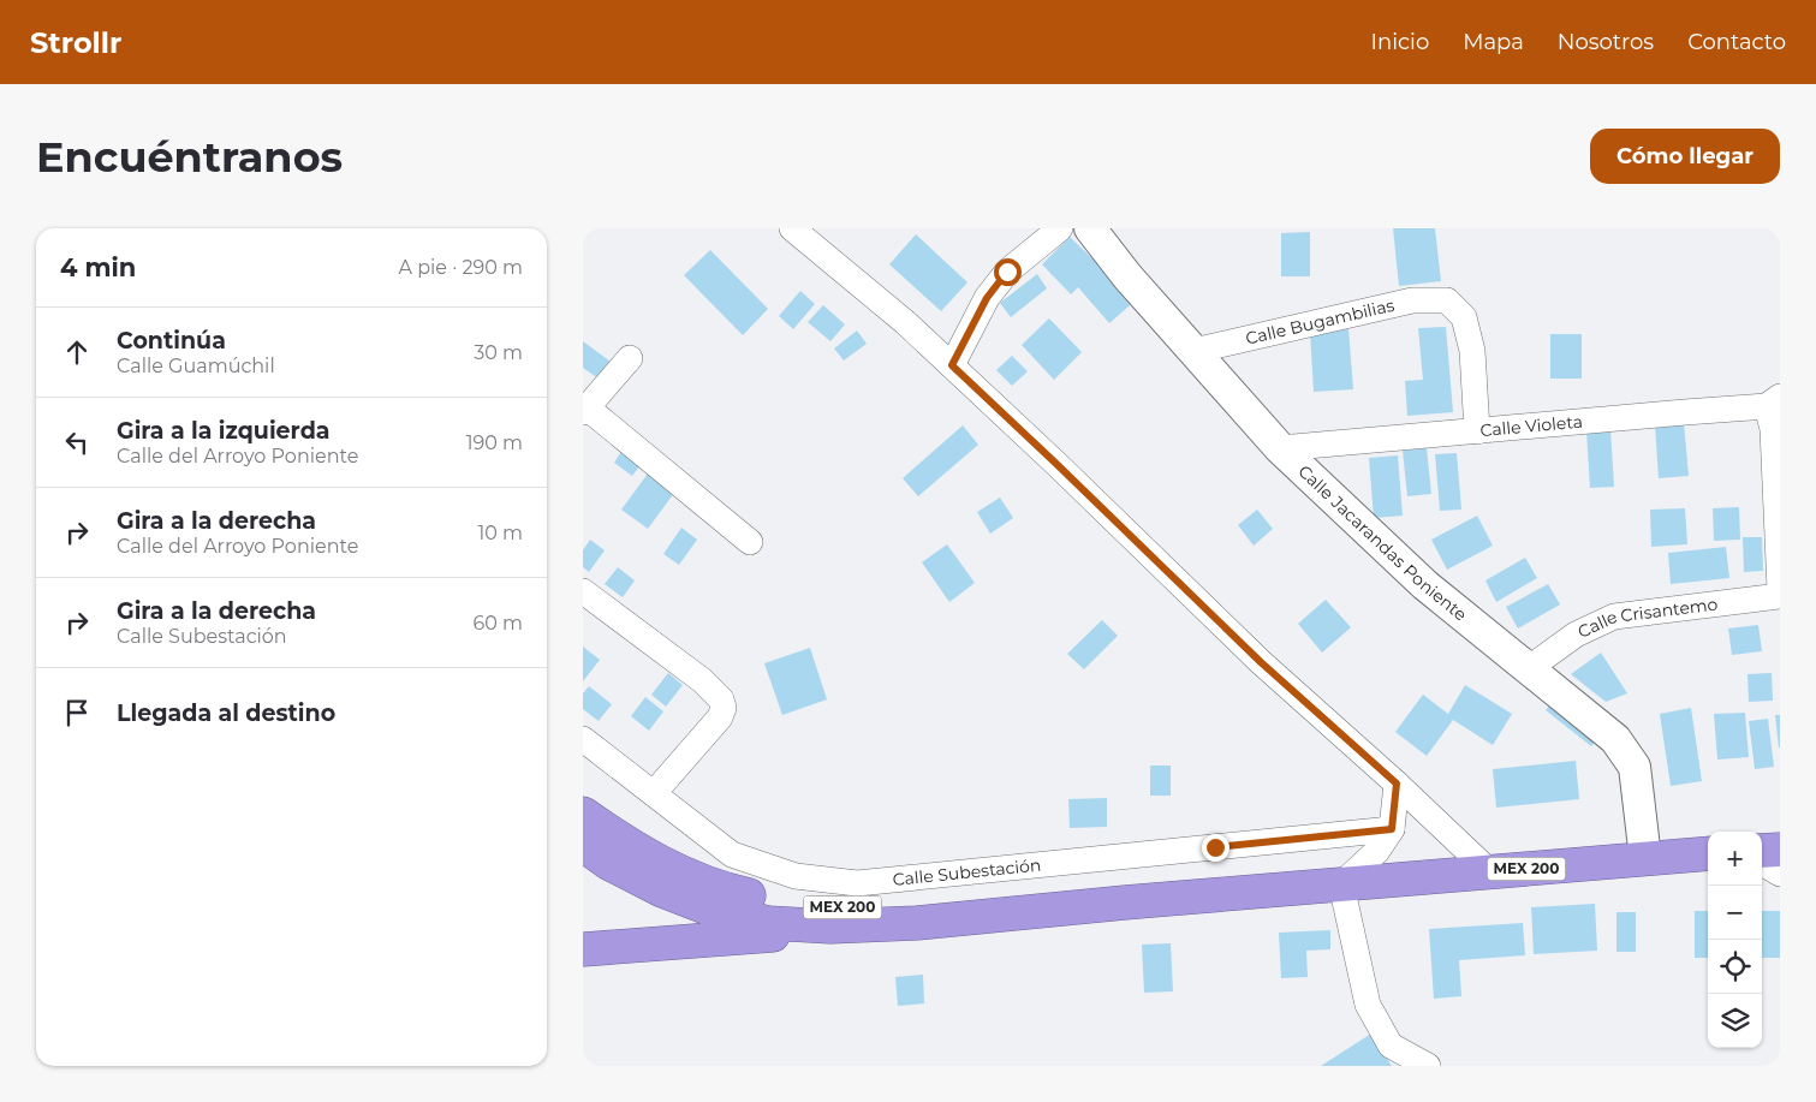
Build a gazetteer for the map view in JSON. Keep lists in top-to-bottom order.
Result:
{
  "streets": {
    "highway": ["MEX 200"],
    "street": [
      "Calle Bugambilias",
      "Calle Violeta",
      "Calle Jacarandas Poniente",
      "Calle Crisantemo",
      "Calle Subestación"
    ]
  },
  "crossings": [
    ["Calle Bugambilias", "Calle Violeta"],
    ["Calle Bugambilias", "Calle Jacarandas Poniente"],
    ["Calle Violeta", "Calle Jacarandas Poniente"],
    ["Calle Jacarandas Poniente", "Calle Crisantemo"],
    ["Calle Jacarandas Poniente", "MEX 200"]
  ],
  "page": {
    "header": "Strollr",
    "nav": [
      "Inicio",
      "Mapa",
      "Nosotros",
      "Contacto"
    ],
    "buttons": "Cómo llegar",
    "title": "Encuéntranos",
    "heading": ["4 min", "A pie · 290 m"],
    "list": [
      ["Continúa", "Calle Guamúchil", "30 m"],
      ["Gira a la izquierda", "Calle del Arroyo Poniente", "190 m"],
      ["Gira a la derecha", "Calle del Arroyo Poniente", "10 m"],
      ["Gira a la derecha", "Calle Subestación", "60 m"],
      "Llegada al destino"
    ],
    "map_buttons": ["+", "−"]
  }
}
